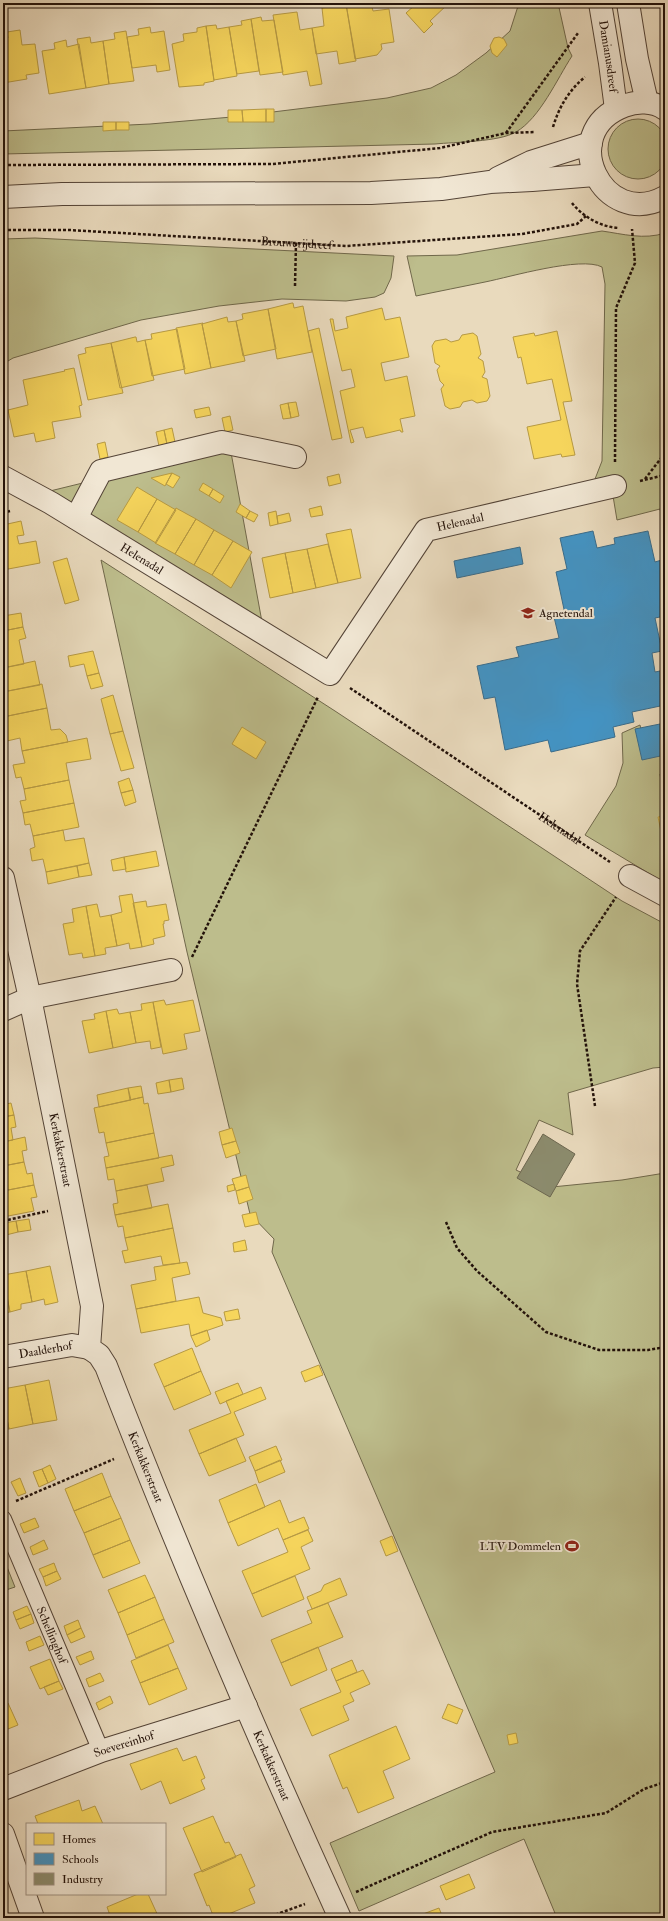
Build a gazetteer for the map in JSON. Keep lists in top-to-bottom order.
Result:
{
  "streets": {
    "street": [
      "Damianusdreef",
      "Helenadal",
      "Kerkakkerstraat",
      "Daalderhof",
      "Soevereinhof"
    ],
    "lane": ["Schellinghof"],
    "path": ["Brouwerijdreef"]
  },
  "crossings": [
    ["Kerkakkerstraat", "Daalderhof"],
    ["Kerkakkerstraat", "Soevereinhof"],
    ["Schellinghof", "Soevereinhof"]
  ],
  "places": {
    "school or university": ["Agnetendal"],
    "sports": ["LTV Dommelen"]
  },
  "legend": ["Homes", "Schools", "Industry"]
}
